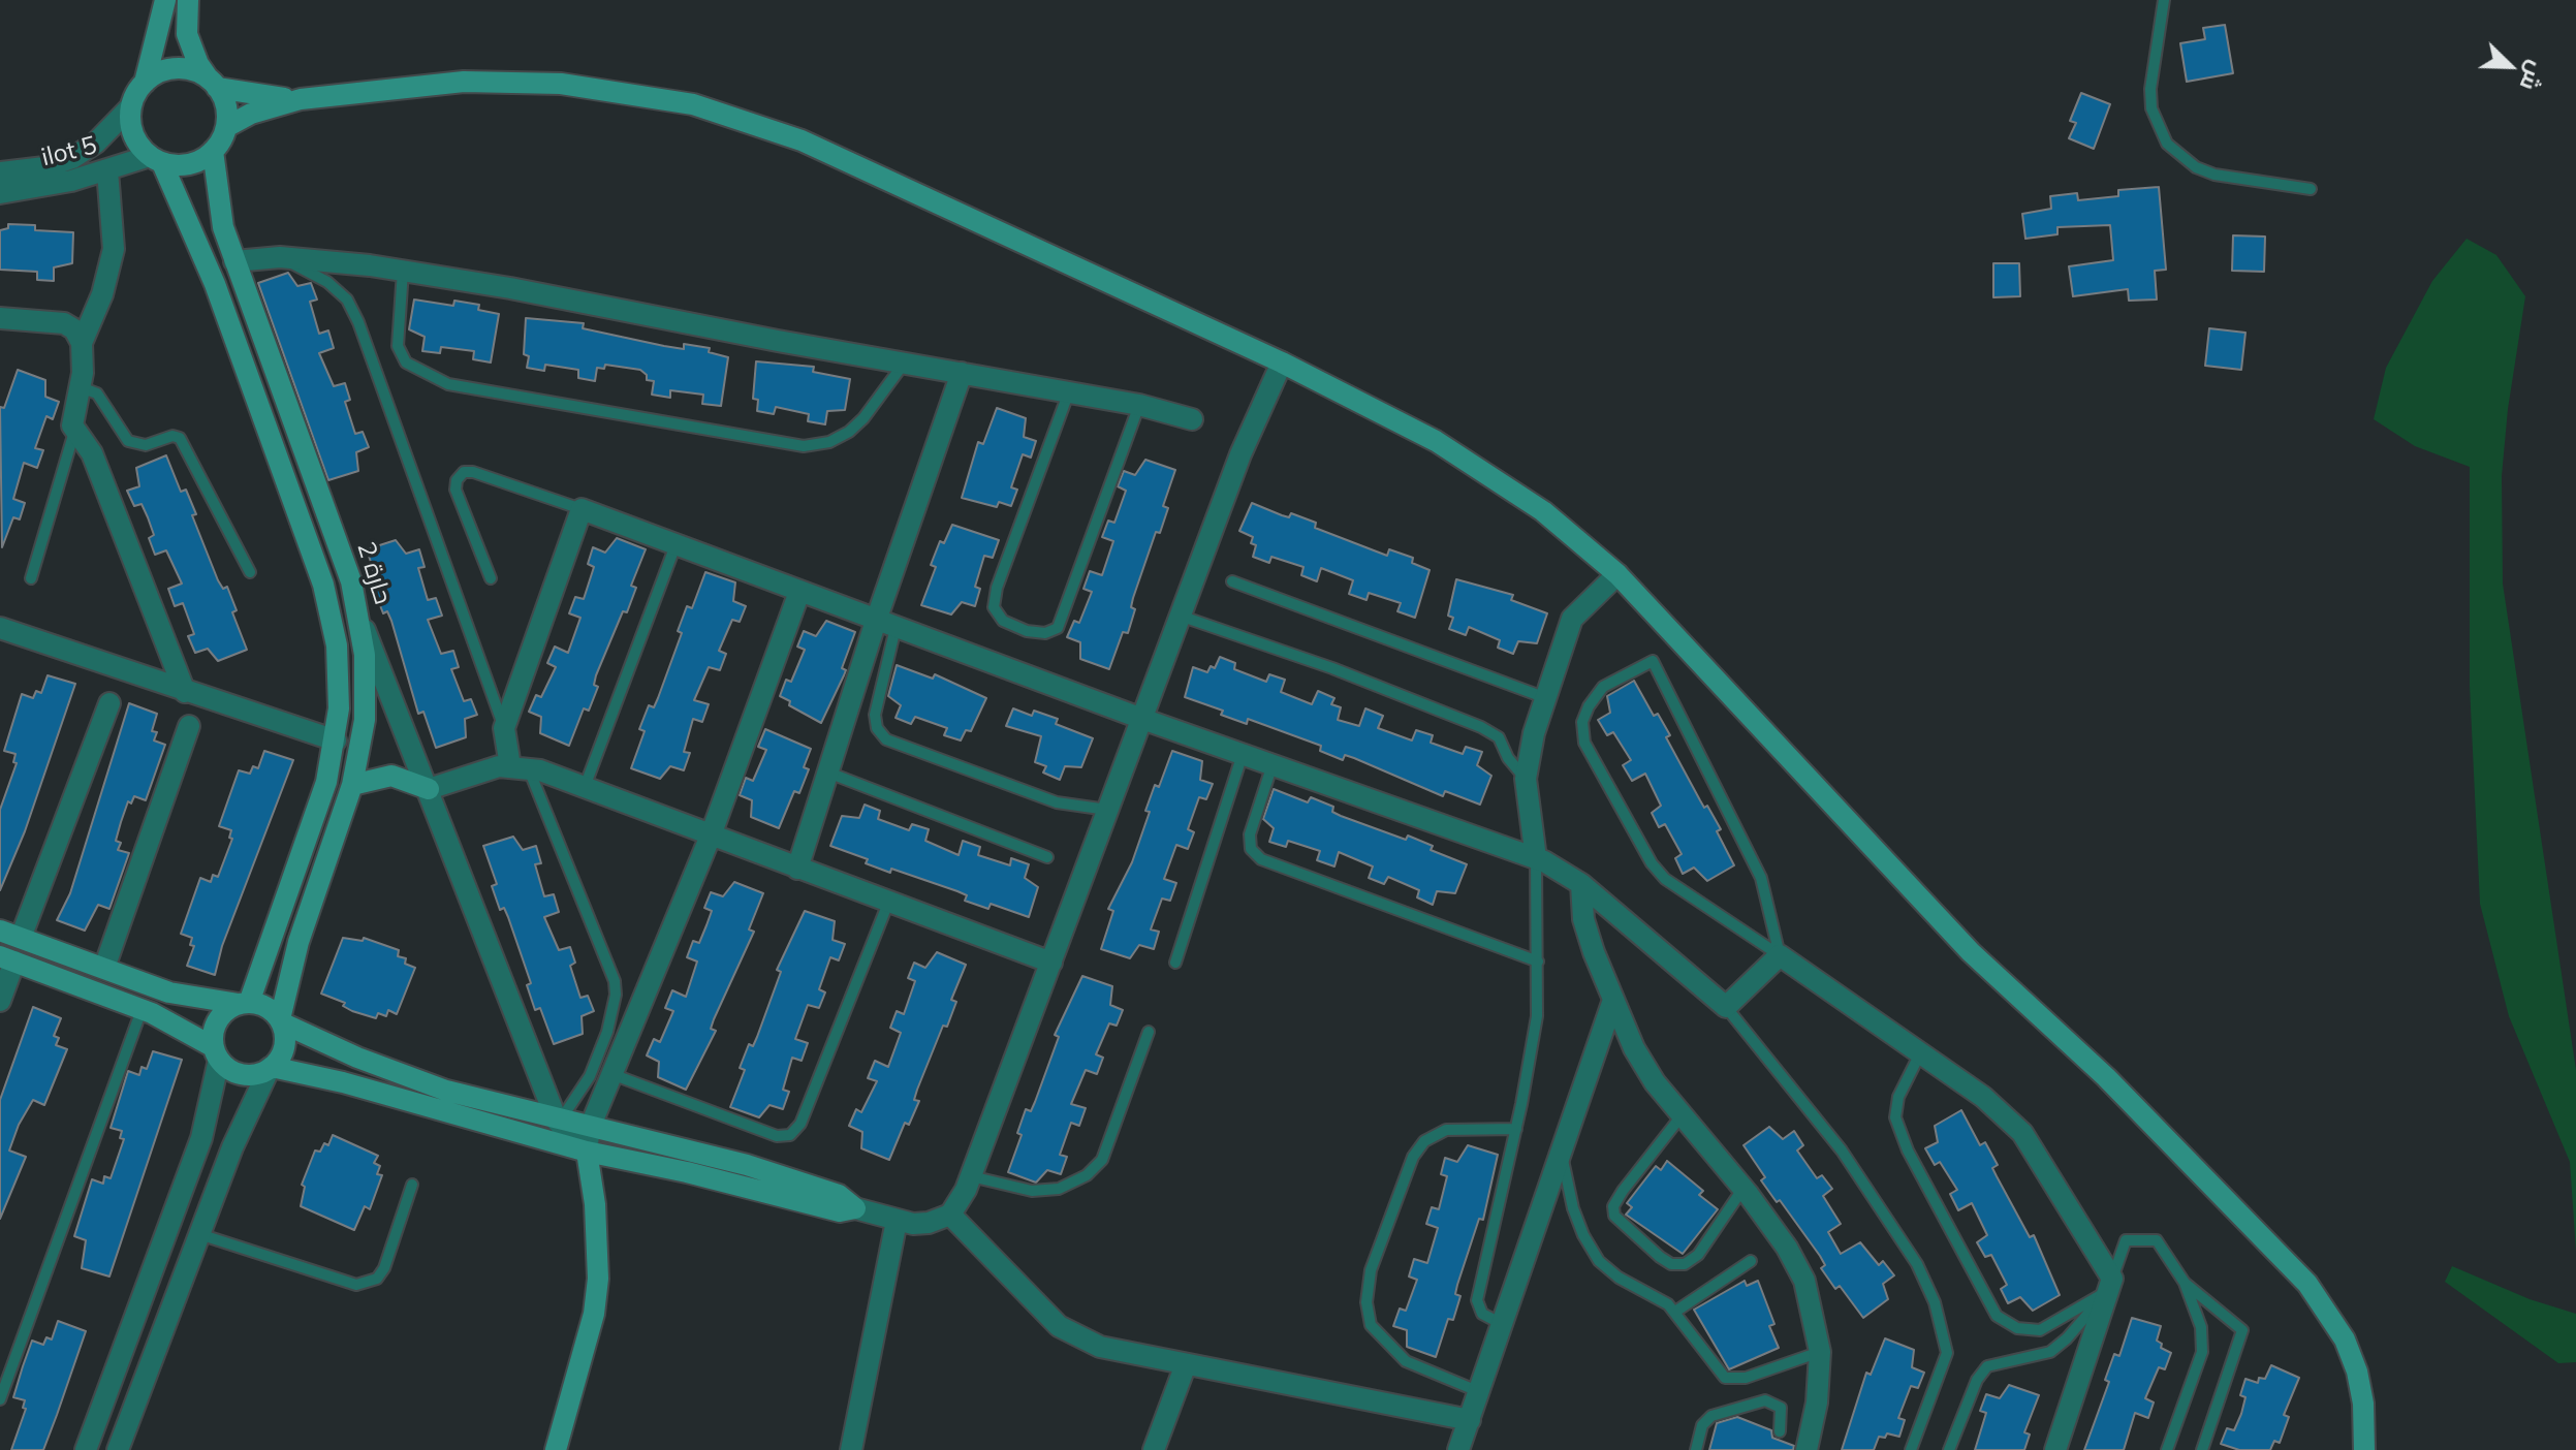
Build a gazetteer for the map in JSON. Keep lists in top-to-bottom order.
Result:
{
  "streets": {
    "street": ["ilot 5", "حارة 2"]
  },
  "crossings": [
    ["ilot 5", "حارة 2"]
  ],
  "north": "bottom right"
}
